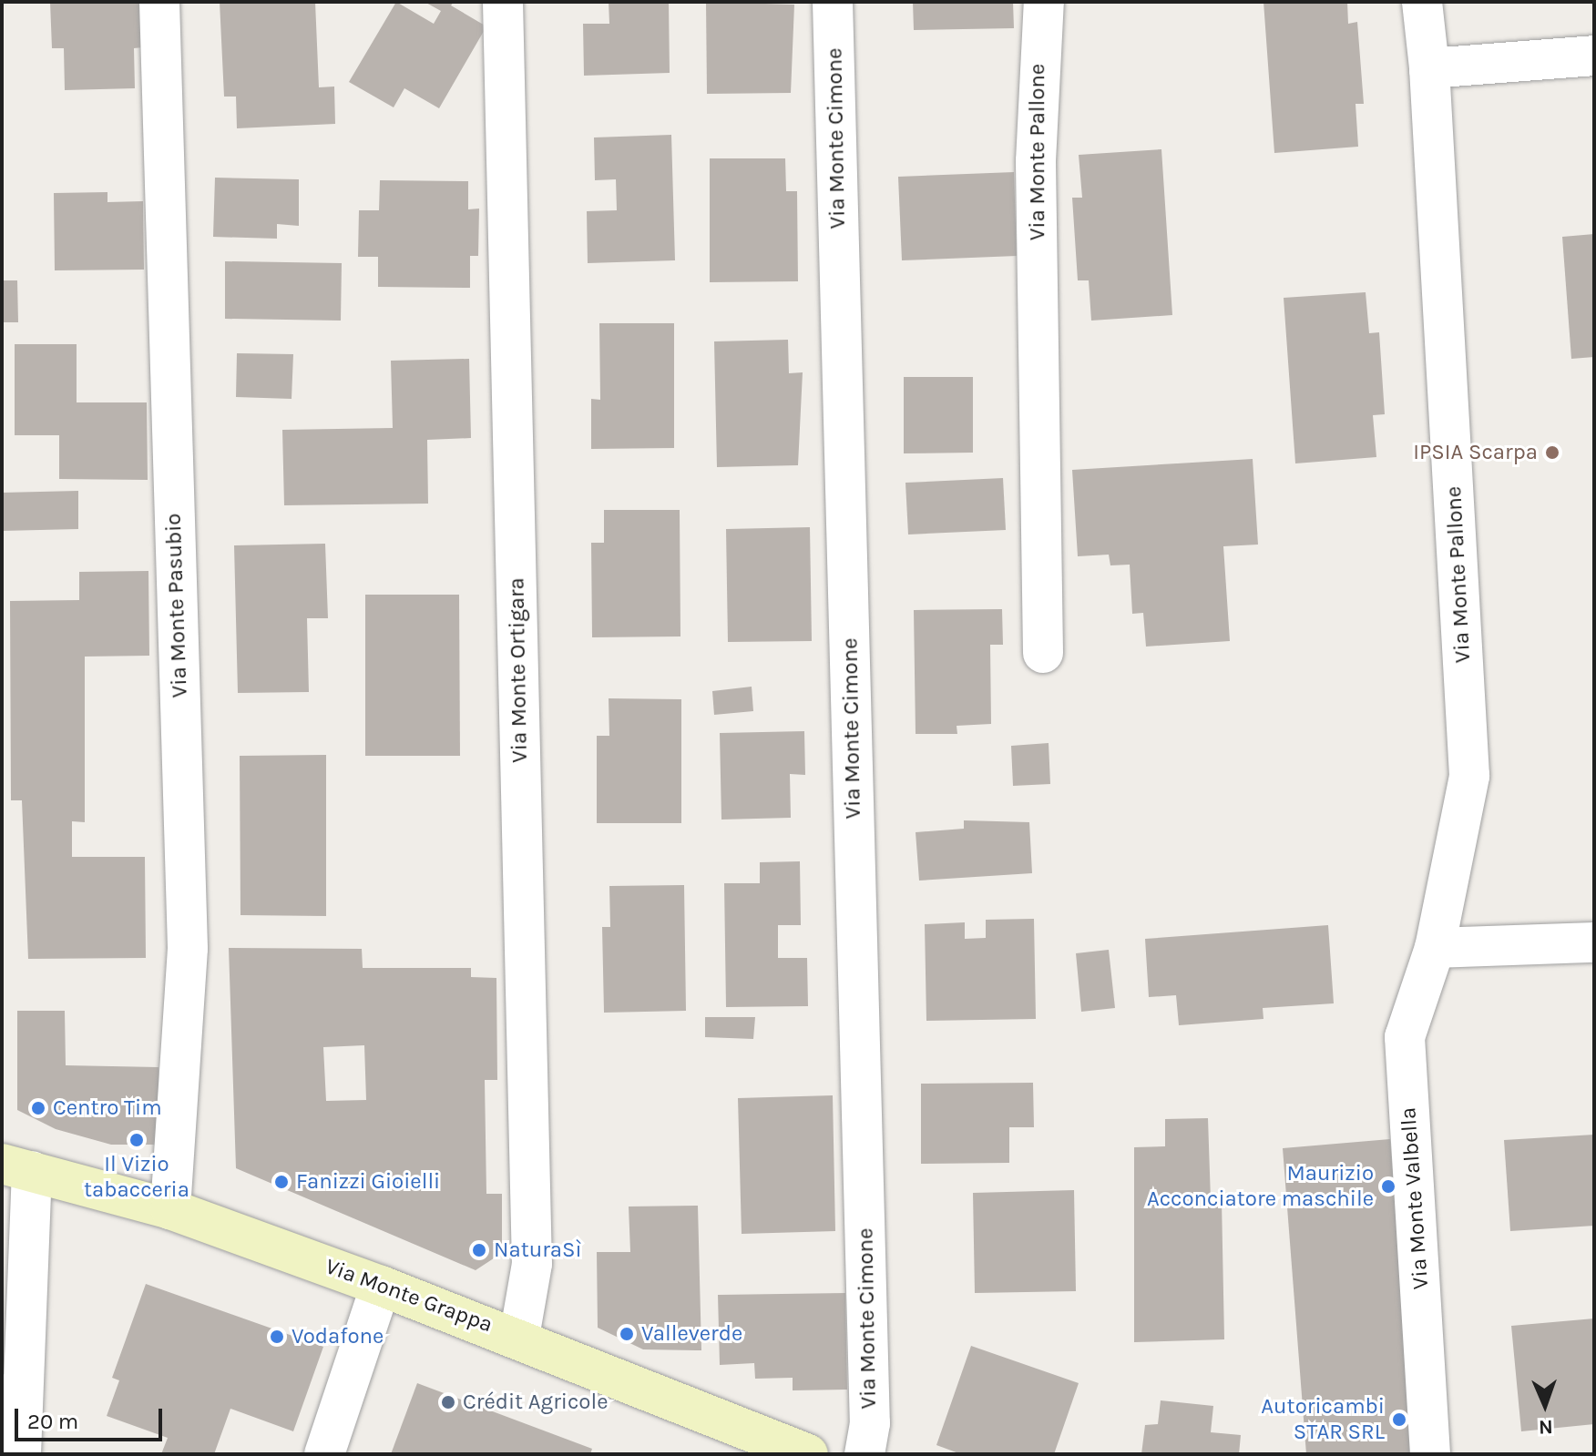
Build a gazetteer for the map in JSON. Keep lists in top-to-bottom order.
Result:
{
  "streets": {
    "main road": ["Via Monte Grappa"],
    "street": [
      "Via Monte Cimone",
      "Via Monte Pallone",
      "Via Monte Pasubio",
      "Via Monte Ortigara",
      "Via Monte Valbella"
    ]
  },
  "crossings": [
    ["Via Monte Pallone", "Via Monte Valbella"],
    ["Via Monte Pasubio", "Via Monte Grappa"],
    ["Via Monte Ortigara", "Via Monte Grappa"]
  ],
  "places": [
    "IPSIA Scarpa",
    "Centro Tim",
    "Il Vizio tabacceria",
    "Fanizzi Gioielli",
    "Maurizio Acconciatore maschile",
    "NaturaSì",
    "Valleverde",
    "Vodafone",
    "Crédit Agricole",
    "Autoricambi STAR SRL"
  ],
  "scale_bar": "20 m",
  "north": "bottom"
}
